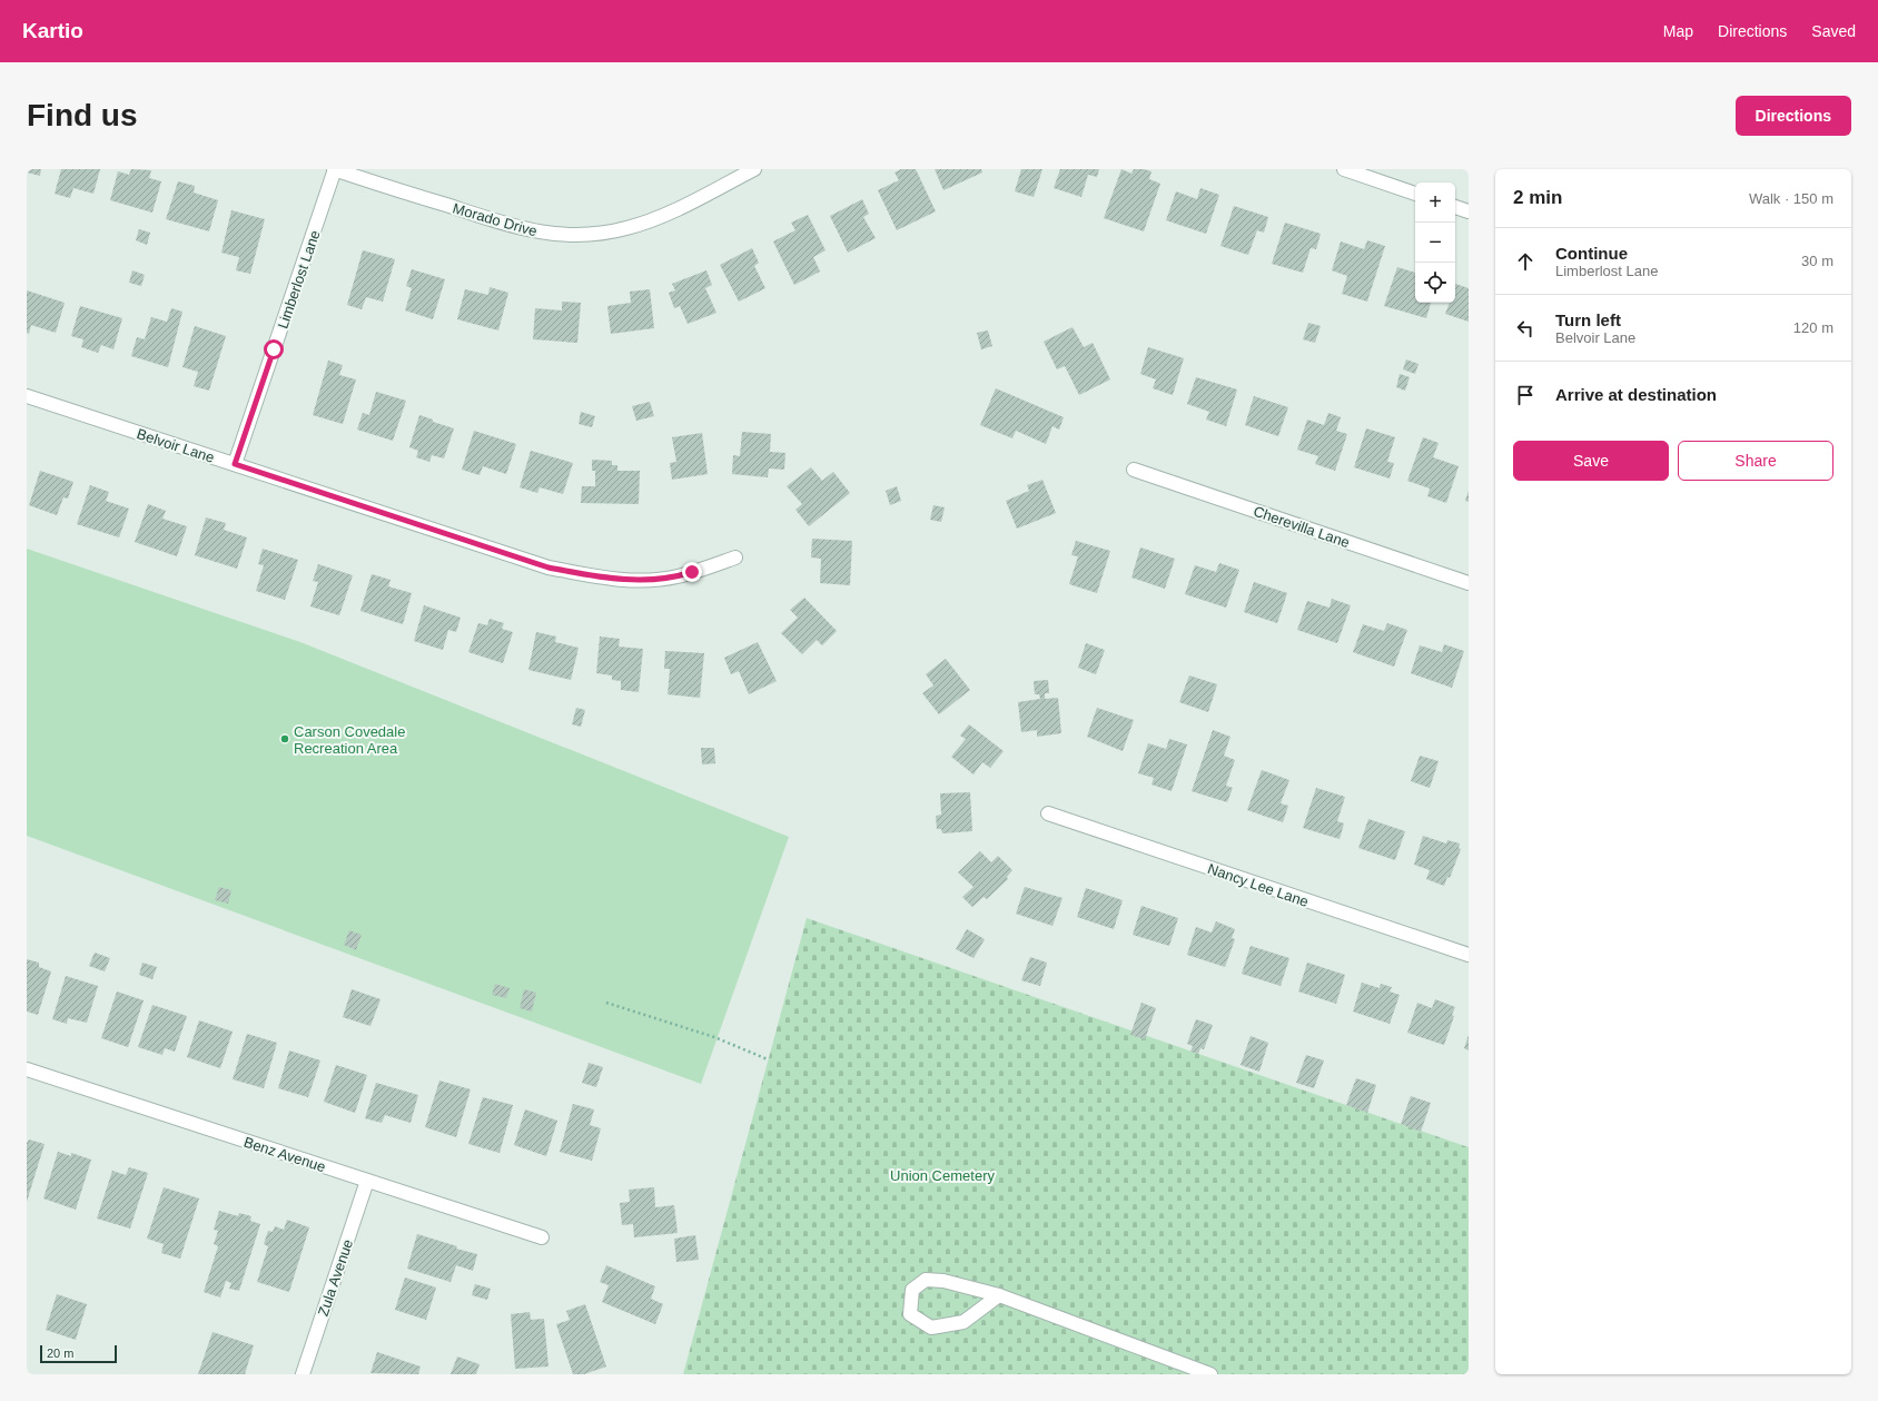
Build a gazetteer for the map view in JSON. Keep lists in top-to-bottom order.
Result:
{
  "streets": {
    "street": [
      "Morado Drive",
      "Limberlost Lane",
      "Belvoir Lane",
      "Cherevilla Lane",
      "Nancy Lee Lane",
      "Benz Avenue",
      "Zula Avenue"
    ]
  },
  "crossings": [
    ["Morado Drive", "Limberlost Lane"],
    ["Limberlost Lane", "Belvoir Lane"],
    ["Benz Avenue", "Zula Avenue"]
  ],
  "parks": ["Union Cemetery"],
  "places": ["Carson Covedale Recreation Area"],
  "scale_bar": "20 m",
  "page": {
    "header": "Kartio",
    "nav": ["Map", "Directions", "Saved"],
    "buttons": [
      "Directions",
      ["Save", "Share"]
    ],
    "title": "Find us",
    "heading": ["2 min", "Walk · 150 m"],
    "map_buttons": ["+", "−"],
    "list": [
      ["Continue", "Limberlost Lane", "30 m"],
      ["Turn left", "Belvoir Lane", "120 m"],
      "Arrive at destination"
    ],
    "scale": "20 m"
  }
}
